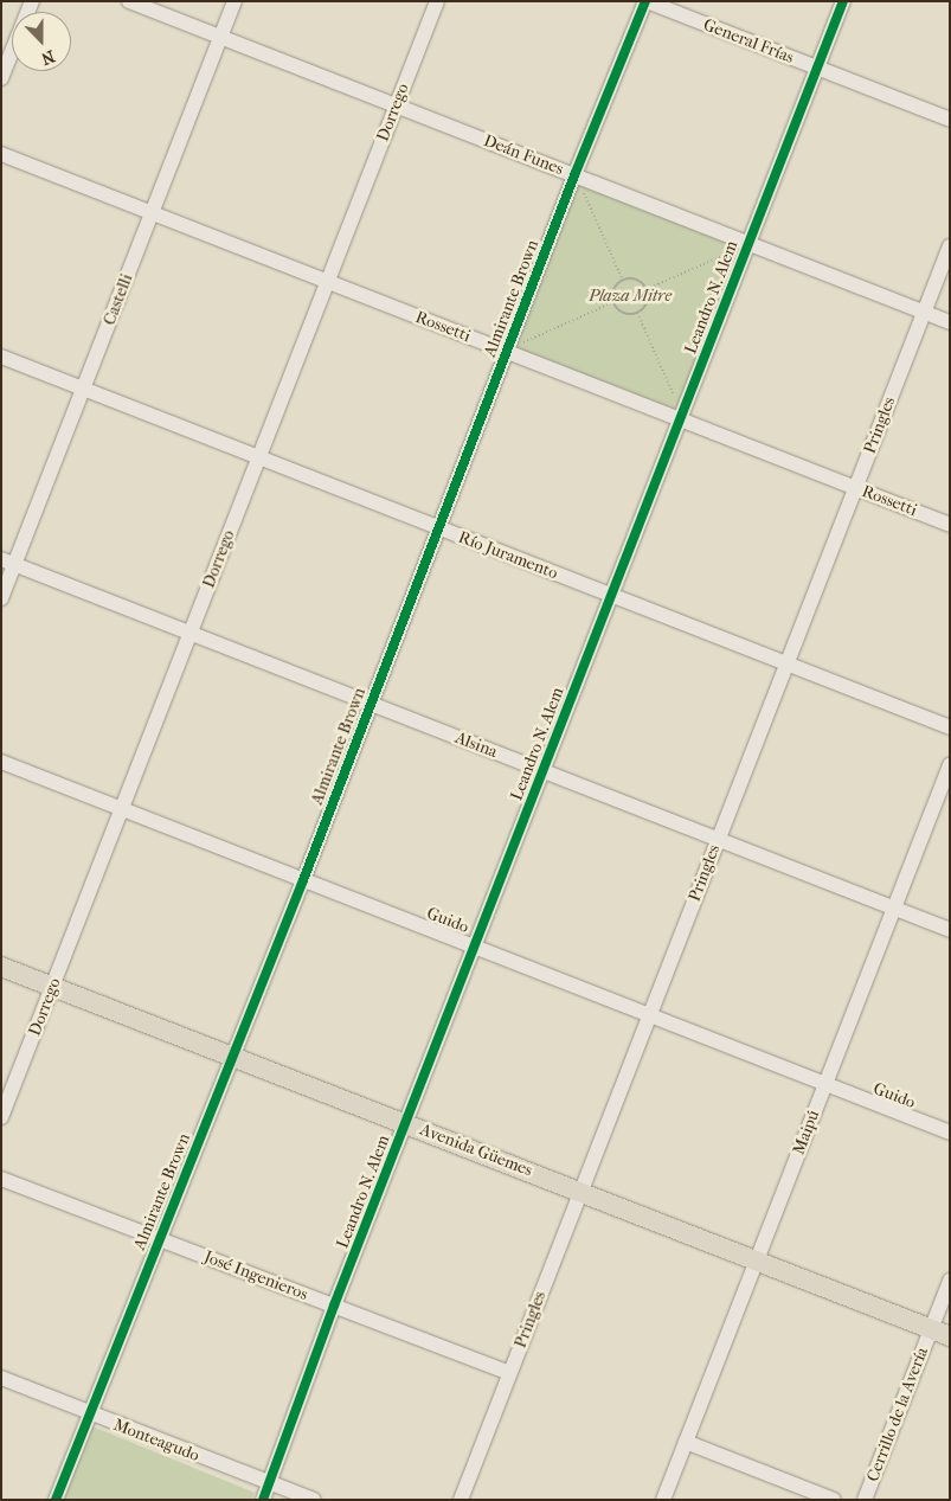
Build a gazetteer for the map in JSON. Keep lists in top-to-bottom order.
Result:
{
  "streets": {
    "main road": ["Avenida Güemes"],
    "street": [
      "General Frías",
      "Dorrego",
      "Deán Funes",
      "Leandro N. Alem",
      "Almirante Brown",
      "Castelli",
      "Rossetti",
      "Pringles",
      "Río Juramento",
      "Alsina",
      "Guido",
      "Maipú",
      "José Ingenieros",
      "Cerrillo de la Avería",
      "Monteagudo"
    ]
  },
  "crossings": [
    ["General Frías", "Leandro N. Alem"],
    ["General Frías", "Almirante Brown"],
    ["Dorrego", "Deán Funes"],
    ["Dorrego", "Rossetti"],
    ["Dorrego", "Río Juramento"],
    ["Dorrego", "Alsina"],
    ["Dorrego", "Guido"],
    ["Dorrego", "Avenida Güemes"],
    ["Deán Funes", "Leandro N. Alem"],
    ["Deán Funes", "Almirante Brown"],
    ["Deán Funes", "Castelli"],
    ["Deán Funes", "Pringles"],
    ["Leandro N. Alem", "Rossetti"],
    ["Leandro N. Alem", "Río Juramento"],
    ["Leandro N. Alem", "Alsina"],
    ["Leandro N. Alem", "Guido"],
    ["Leandro N. Alem", "Avenida Güemes"],
    ["Leandro N. Alem", "José Ingenieros"],
    ["Leandro N. Alem", "Monteagudo"],
    ["Almirante Brown", "Rossetti"],
    ["Almirante Brown", "Río Juramento"],
    ["Almirante Brown", "Alsina"],
    ["Almirante Brown", "Guido"],
    ["Almirante Brown", "Avenida Güemes"],
    ["Almirante Brown", "José Ingenieros"],
    ["Almirante Brown", "Monteagudo"],
    ["Castelli", "Rossetti"],
    ["Castelli", "Río Juramento"],
    ["Castelli", "Alsina"],
    ["Rossetti", "Pringles"],
    ["Pringles", "Río Juramento"],
    ["Pringles", "Alsina"],
    ["Pringles", "Guido"],
    ["Pringles", "Avenida Güemes"],
    ["Pringles", "José Ingenieros"],
    ["Alsina", "Maipú"],
    ["Guido", "Maipú"],
    ["Maipú", "Avenida Güemes"],
    ["Avenida Güemes", "Cerrillo de la Avería"]
  ],
  "parks": ["Plaza Mitre"],
  "north": "bottom"
}
